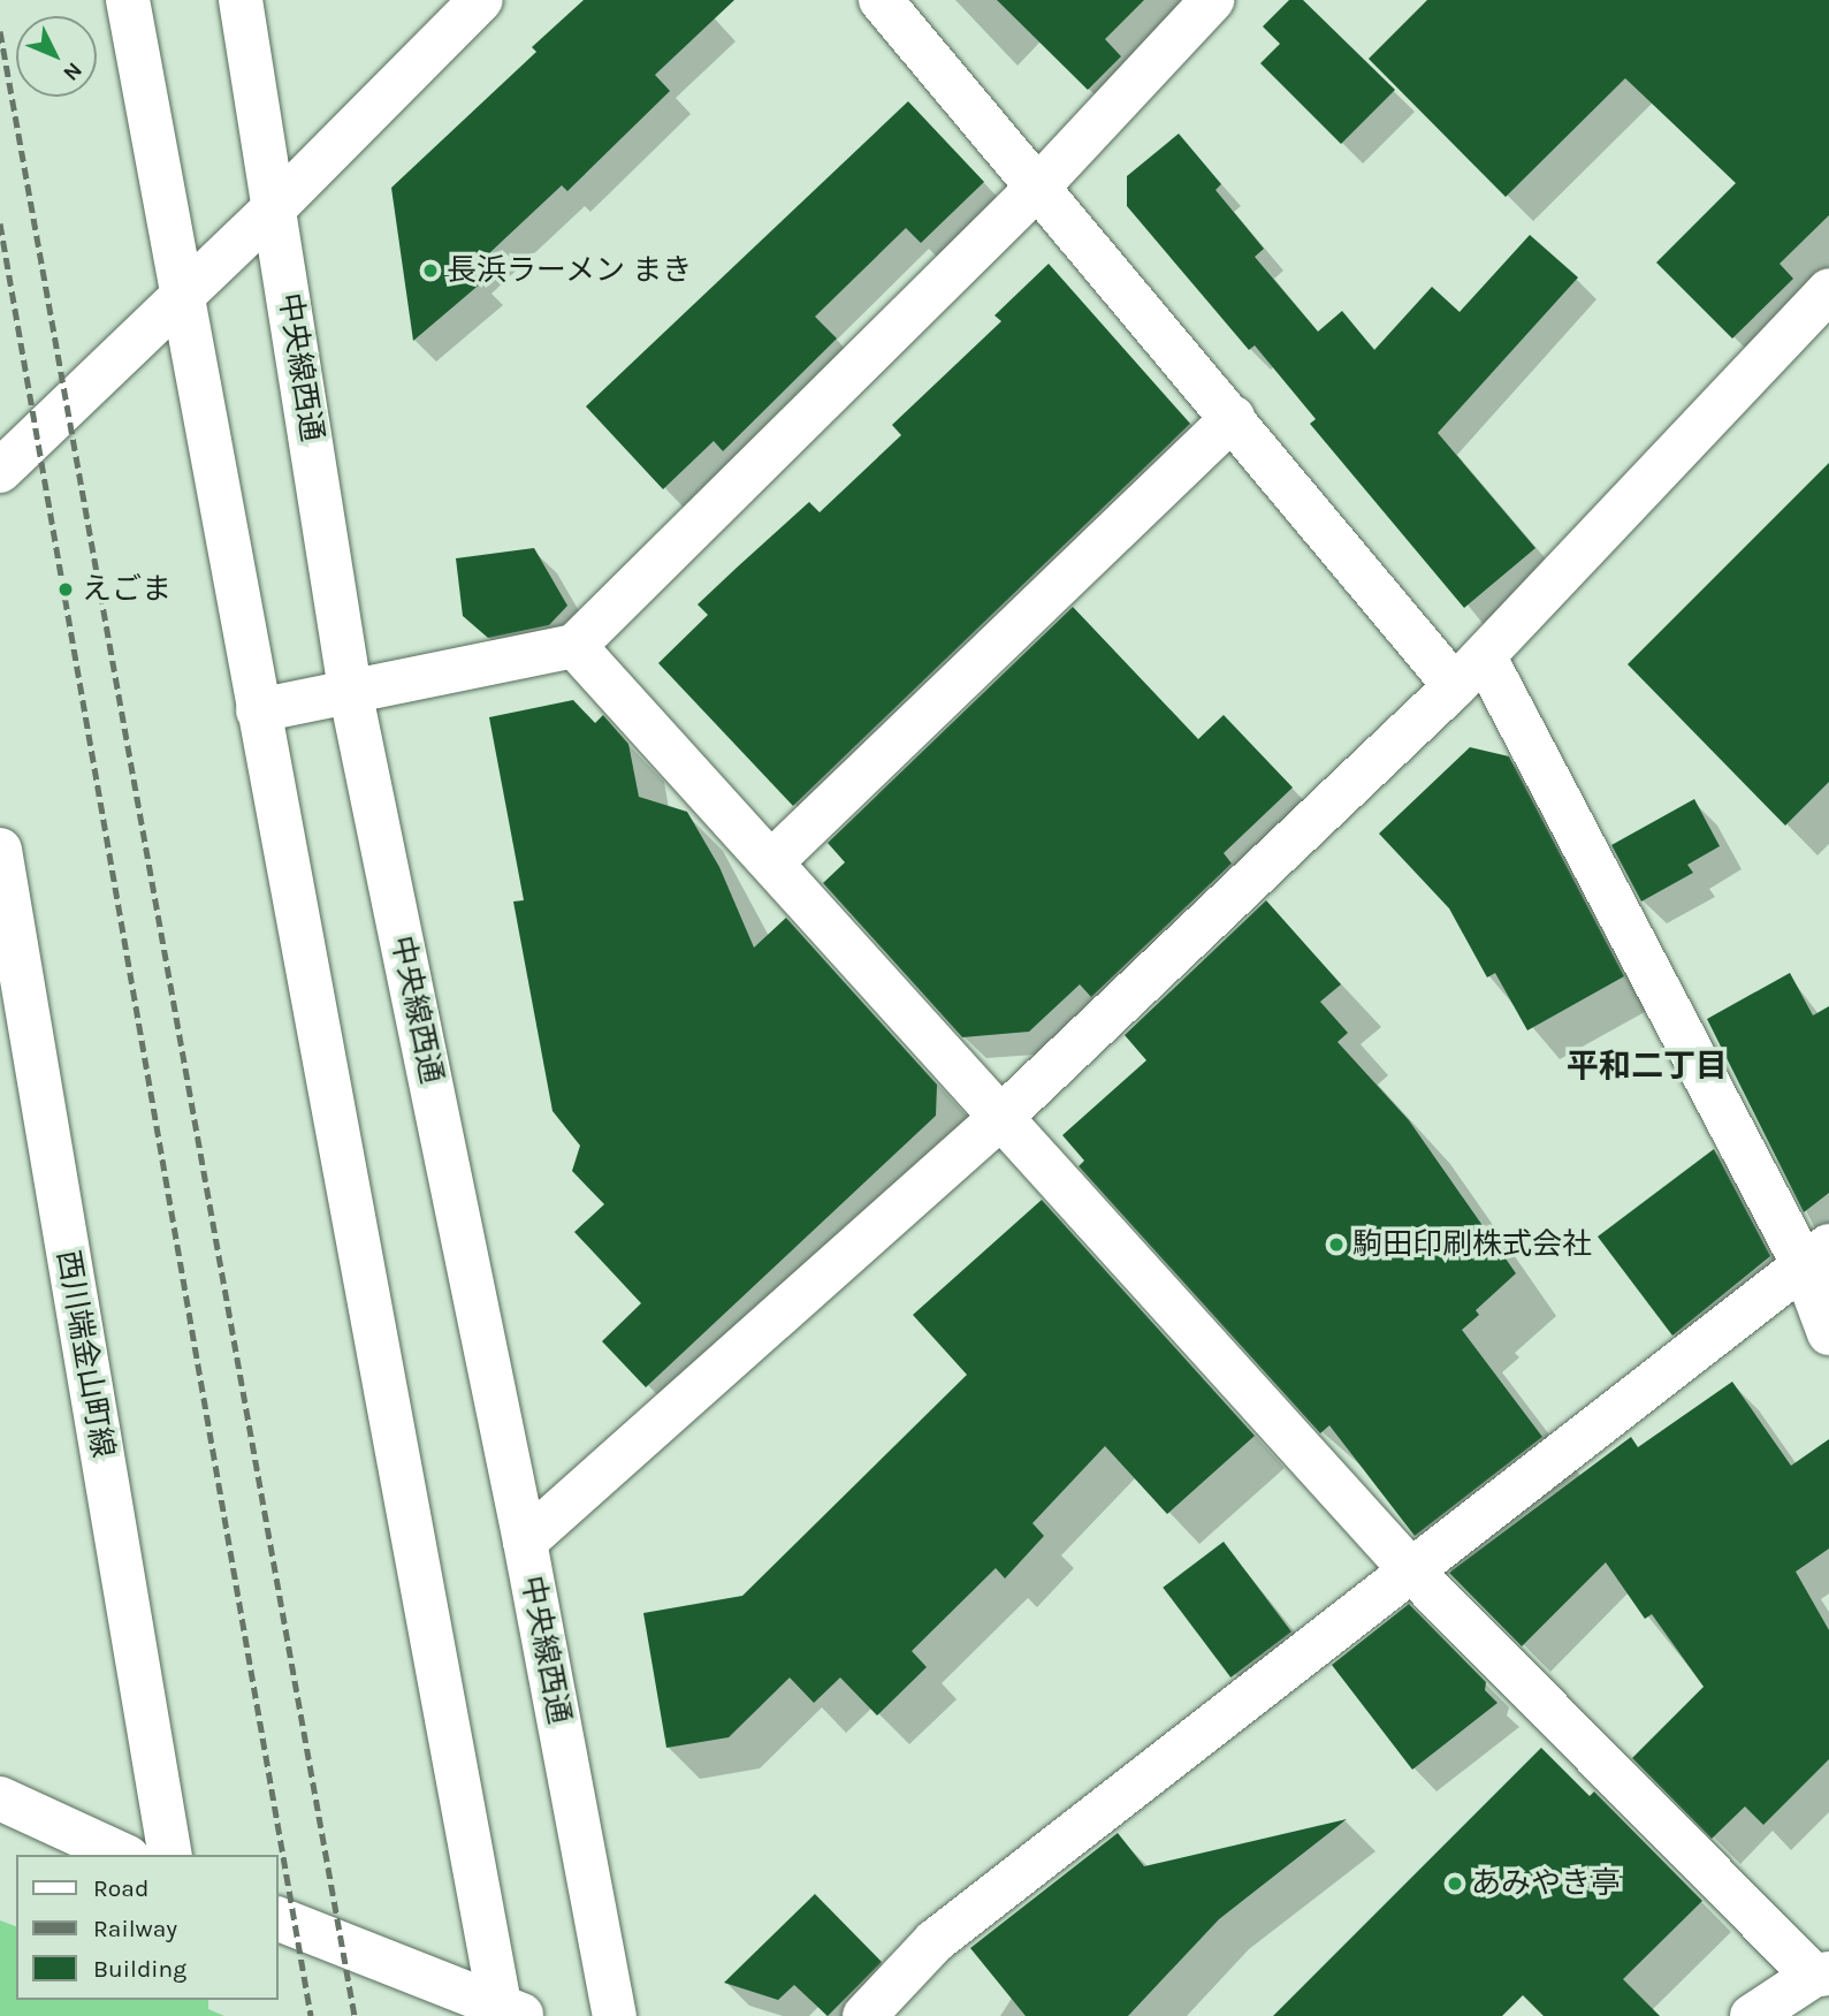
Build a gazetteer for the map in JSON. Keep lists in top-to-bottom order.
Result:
{
  "streets": {
    "street": ["中央線西通", "西川端金山町線"]
  },
  "districts": ["平和二丁目"],
  "places": [
    "長浜ラーメン まき",
    "えごま",
    "駒田印刷株式会社",
    "あみやき亭"
  ],
  "legend": ["Road", "Railway", "Building"],
  "north": "bottom right"
}
